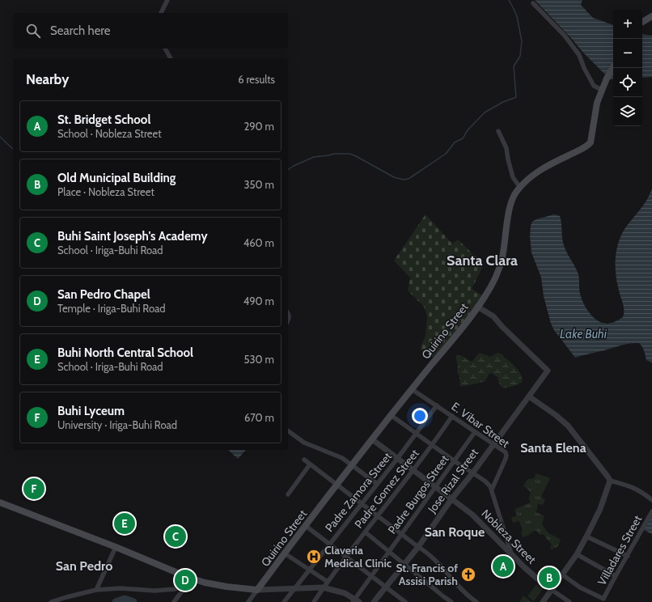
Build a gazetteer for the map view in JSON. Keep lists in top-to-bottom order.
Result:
{
  "streets": {
    "main road": ["Quirino Street"],
    "street": [
      "E. Vibar Street",
      "Jose Rizal Street",
      "Padre Gomez Street",
      "Padre Zamora Street",
      "Padre Burgos Street",
      "Nobleza Street",
      "Villadares Street"
    ]
  },
  "crossings": [
    ["Quirino Street", "E. Vibar Street"],
    ["Quirino Street", "Jose Rizal Street"],
    ["Quirino Street", "Nobleza Street"],
    ["E. Vibar Street", "Jose Rizal Street"],
    ["E. Vibar Street", "Padre Gomez Street"],
    ["E. Vibar Street", "Padre Zamora Street"],
    ["E. Vibar Street", "Padre Burgos Street"],
    ["Jose Rizal Street", "Nobleza Street"],
    ["Padre Gomez Street", "Nobleza Street"],
    ["Padre Zamora Street", "Nobleza Street"],
    ["Padre Burgos Street", "Nobleza Street"]
  ],
  "districts": [
    "Santa Clara",
    "Santa Elena",
    "San Roque",
    "San Pedro"
  ],
  "water": ["Lake Buhi"],
  "places": {
    "hospital": ["Claveria Medical Clinic"],
    "church": ["St. Francis of Assisi Parish"]
  },
  "page": {
    "map_buttons": ["+", "−"],
    "search": "Search here",
    "heading": ["Nearby", "6 results"],
    "list": [
      {
        "mark": "A",
        "name": "St. Bridget School",
        "note": "School · Nobleza Street",
        "value": "290 m"
      },
      {
        "mark": "B",
        "name": "Old Municipal Building",
        "note": "Place · Nobleza Street",
        "value": "350 m"
      },
      {
        "mark": "C",
        "name": "Buhi Saint Joseph's Academy",
        "note": "School · Iriga-Buhi Road",
        "value": "460 m"
      },
      {
        "mark": "D",
        "name": "San Pedro Chapel",
        "note": "Temple · Iriga-Buhi Road",
        "value": "490 m"
      },
      {
        "mark": "E",
        "name": "Buhi North Central School",
        "note": "School · Iriga-Buhi Road",
        "value": "530 m"
      },
      {
        "mark": "F",
        "name": "Buhi Lyceum",
        "note": "University · Iriga-Buhi Road",
        "value": "670 m"
      }
    ],
    "pins": [
      "F",
      "E",
      "C",
      "A",
      "B",
      "D"
    ]
  }
}
